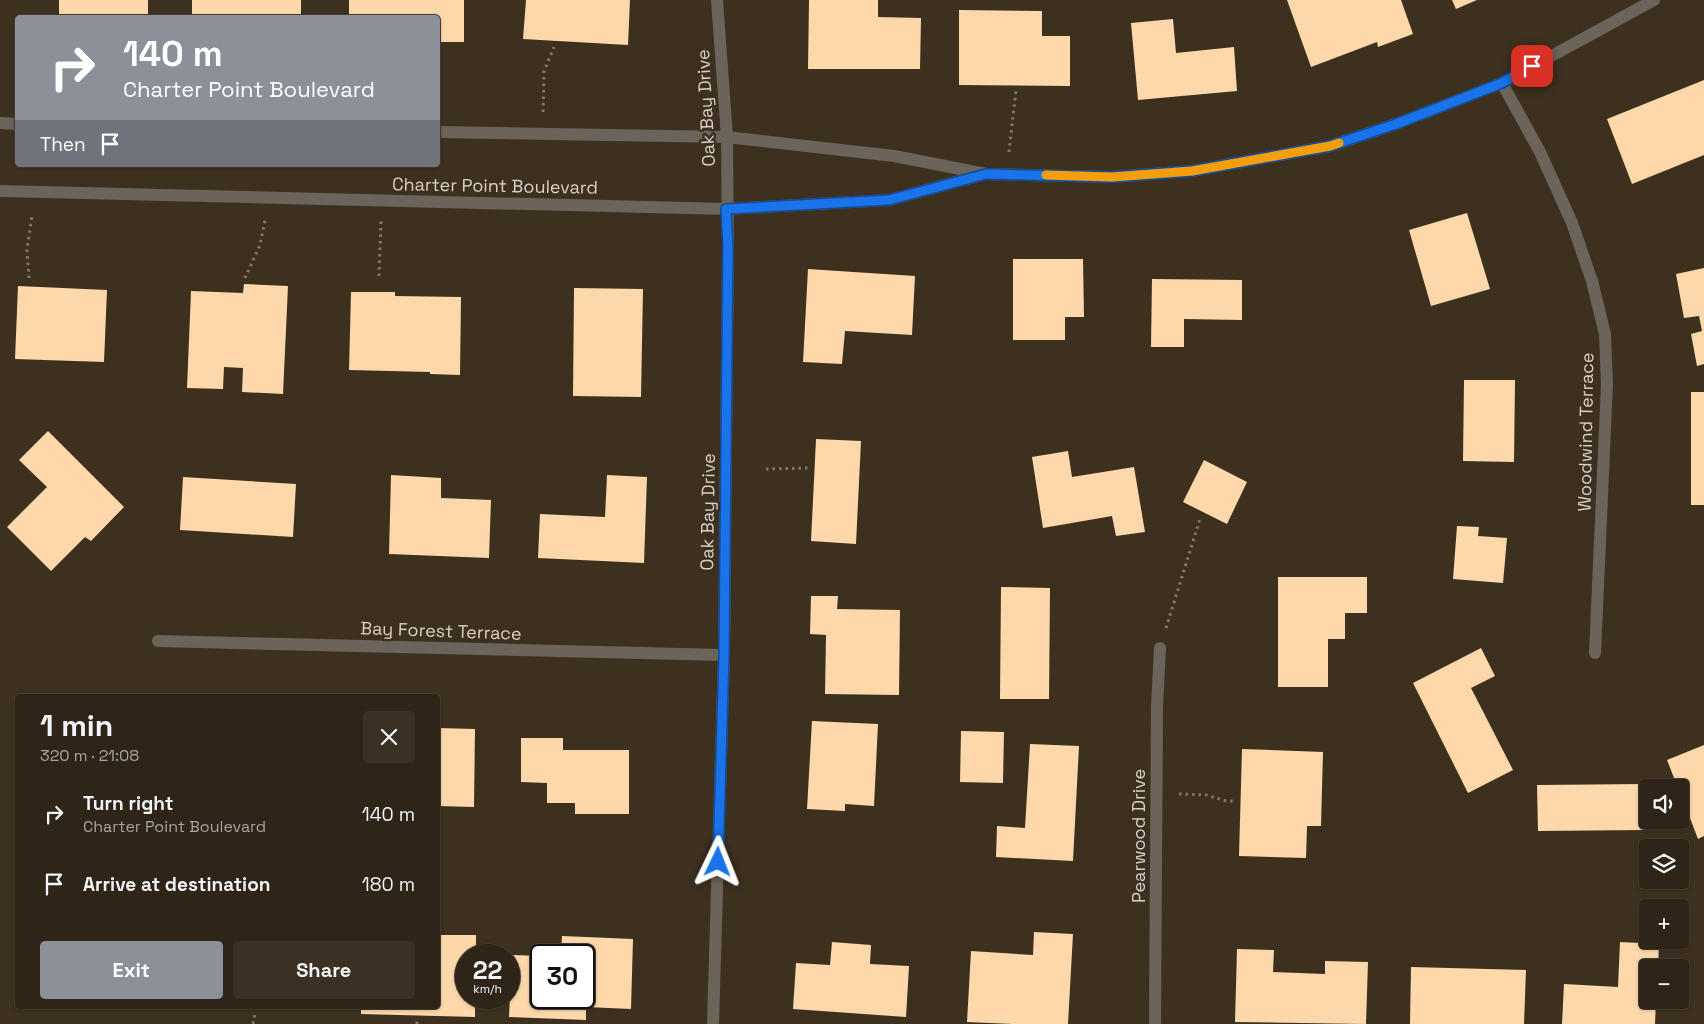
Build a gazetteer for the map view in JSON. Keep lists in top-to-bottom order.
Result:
{
  "streets": {
    "street": [
      "Oak Bay Drive",
      "Charter Point Boulevard",
      "Woodwind Terrace",
      "Bay Forest Terrace",
      "Pearwood Drive"
    ]
  },
  "crossings": [
    ["Oak Bay Drive", "Charter Point Boulevard"],
    ["Oak Bay Drive", "Bay Forest Terrace"],
    ["Charter Point Boulevard", "Woodwind Terrace"]
  ],
  "page": {
    "turn": ["140 m", "Charter Point Boulevard"],
    "then": "Then",
    "heading": ["1 min", "320 m · 21:08"],
    "map_buttons": ["+", "−"],
    "list": [
      {
        "name": "Turn right",
        "note": "Charter Point Boulevard",
        "value": "140 m"
      },
      {
        "name": "Arrive at destination",
        "value": "180 m"
      }
    ],
    "buttons": ["Exit", "Share"],
    "speed": "22 km/h",
    "limit": "30"
  }
}
